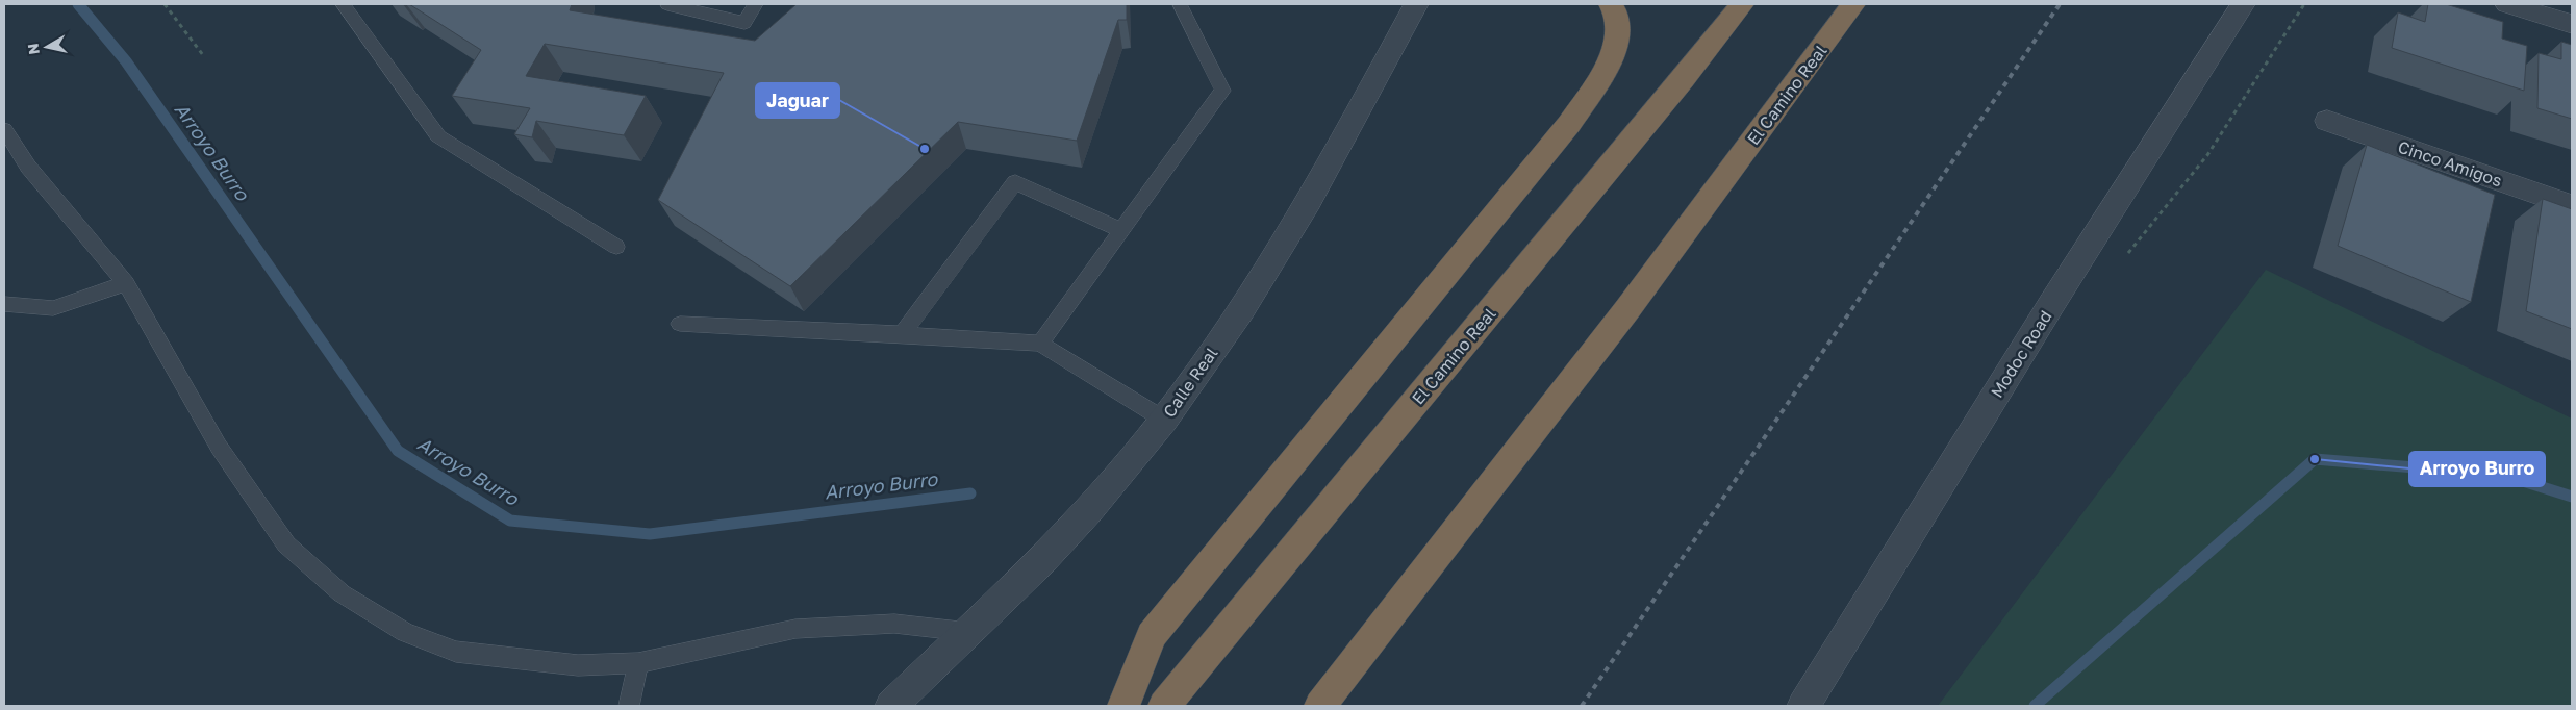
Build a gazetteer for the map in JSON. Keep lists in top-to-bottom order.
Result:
{
  "streets": {
    "highway": ["El Camino Real"],
    "street": ["Cinco Amigos", "Modoc Road", "Calle Real"]
  },
  "water": ["Arroyo Burro"],
  "places": ["Jaguar", "Arroyo Burro"],
  "north": "left"
}
